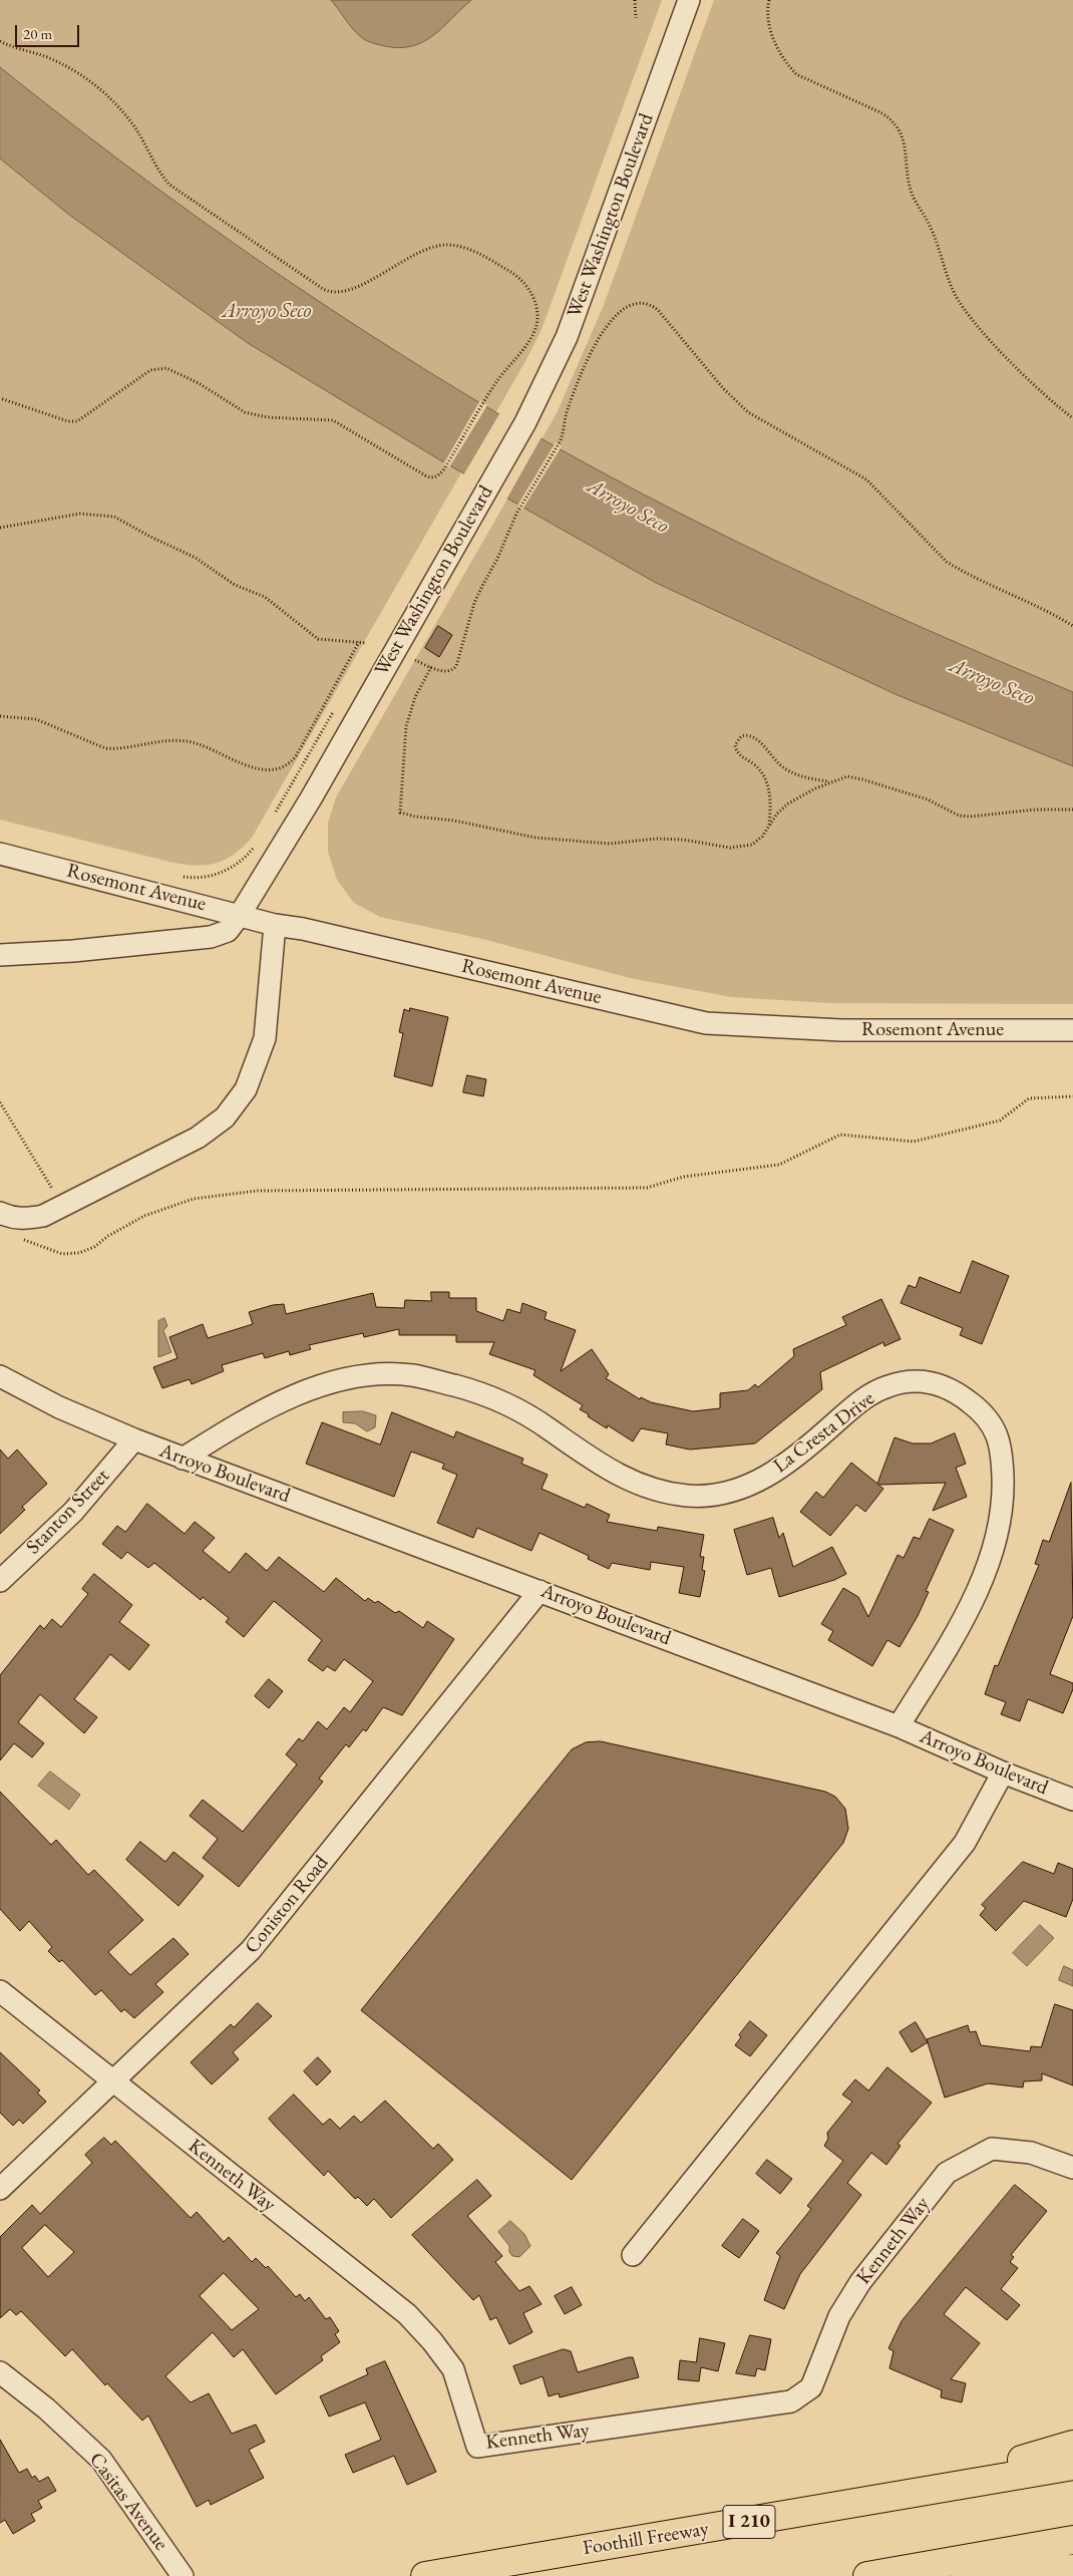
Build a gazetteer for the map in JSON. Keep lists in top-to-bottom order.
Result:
{
  "streets": {
    "highway": ["I 210", "Foothill Freeway"],
    "street": [
      "West Washington Boulevard",
      "Rosemont Avenue",
      "La Cresta Drive",
      "Arroyo Boulevard",
      "Stanton Street",
      "Coniston Road",
      "Kenneth Way",
      "Casitas Avenue"
    ]
  },
  "crossings": [
    ["West Washington Boulevard", "Rosemont Avenue"],
    ["La Cresta Drive", "Arroyo Boulevard"],
    ["Arroyo Boulevard", "Stanton Street"],
    ["Arroyo Boulevard", "Coniston Road"],
    ["Coniston Road", "Kenneth Way"]
  ],
  "water": ["Arroyo Seco"],
  "scale_bar": "20 m"
}
